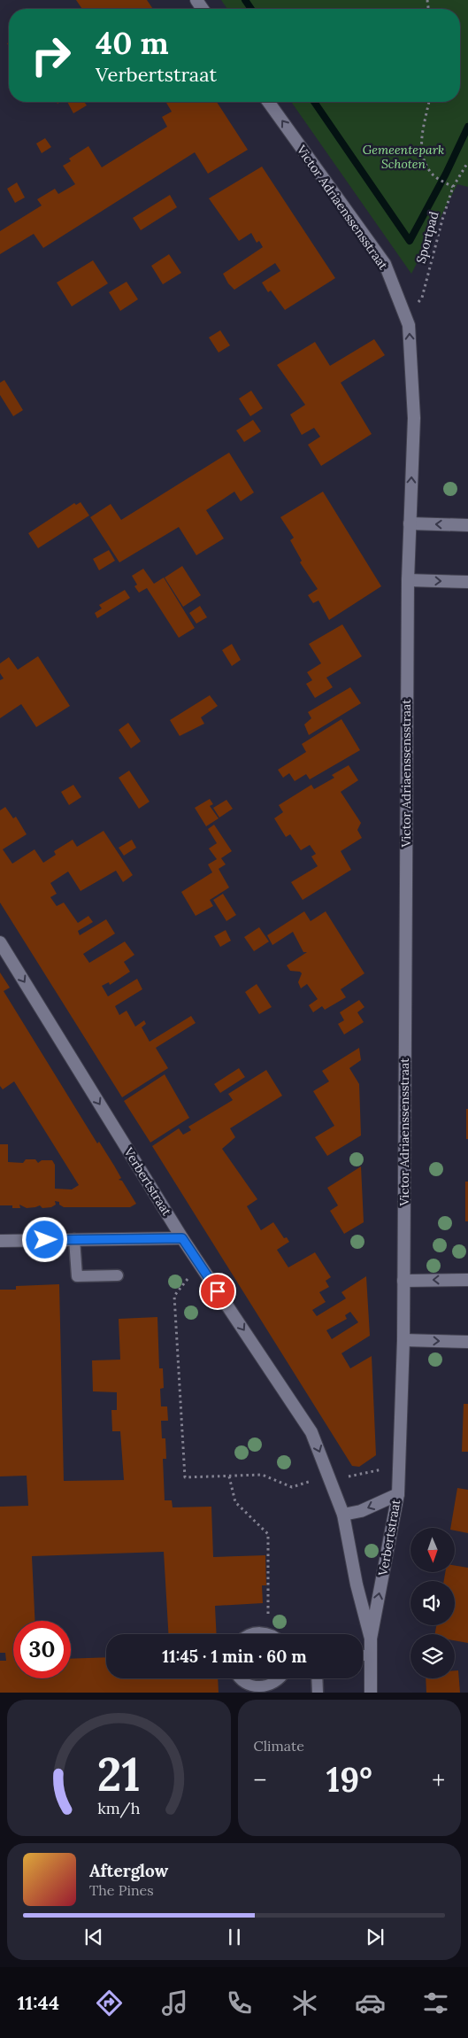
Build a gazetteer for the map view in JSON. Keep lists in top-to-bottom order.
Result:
{
  "streets": {
    "street": ["Victor Adriaenssensstraat", "Verbertstraat"],
    "path": ["Sportpad"]
  },
  "crossings": [
    ["Victor Adriaenssensstraat", "Sportpad"],
    ["Victor Adriaenssensstraat", "Verbertstraat"]
  ],
  "parks": ["Gemeentepark Schoten"],
  "north": "bottom",
  "page": {
    "turn": ["40 m", "Verbertstraat"],
    "limit": "30",
    "trip": "11:45 · 1 min · 60 m",
    "tile": "Climate",
    "heat": ["−", "19°", "+"],
    "song": ["Afterglow", "The Pines"],
    "tabs": "11:44",
    "gauge": ["21", "km/h"]
  }
}
